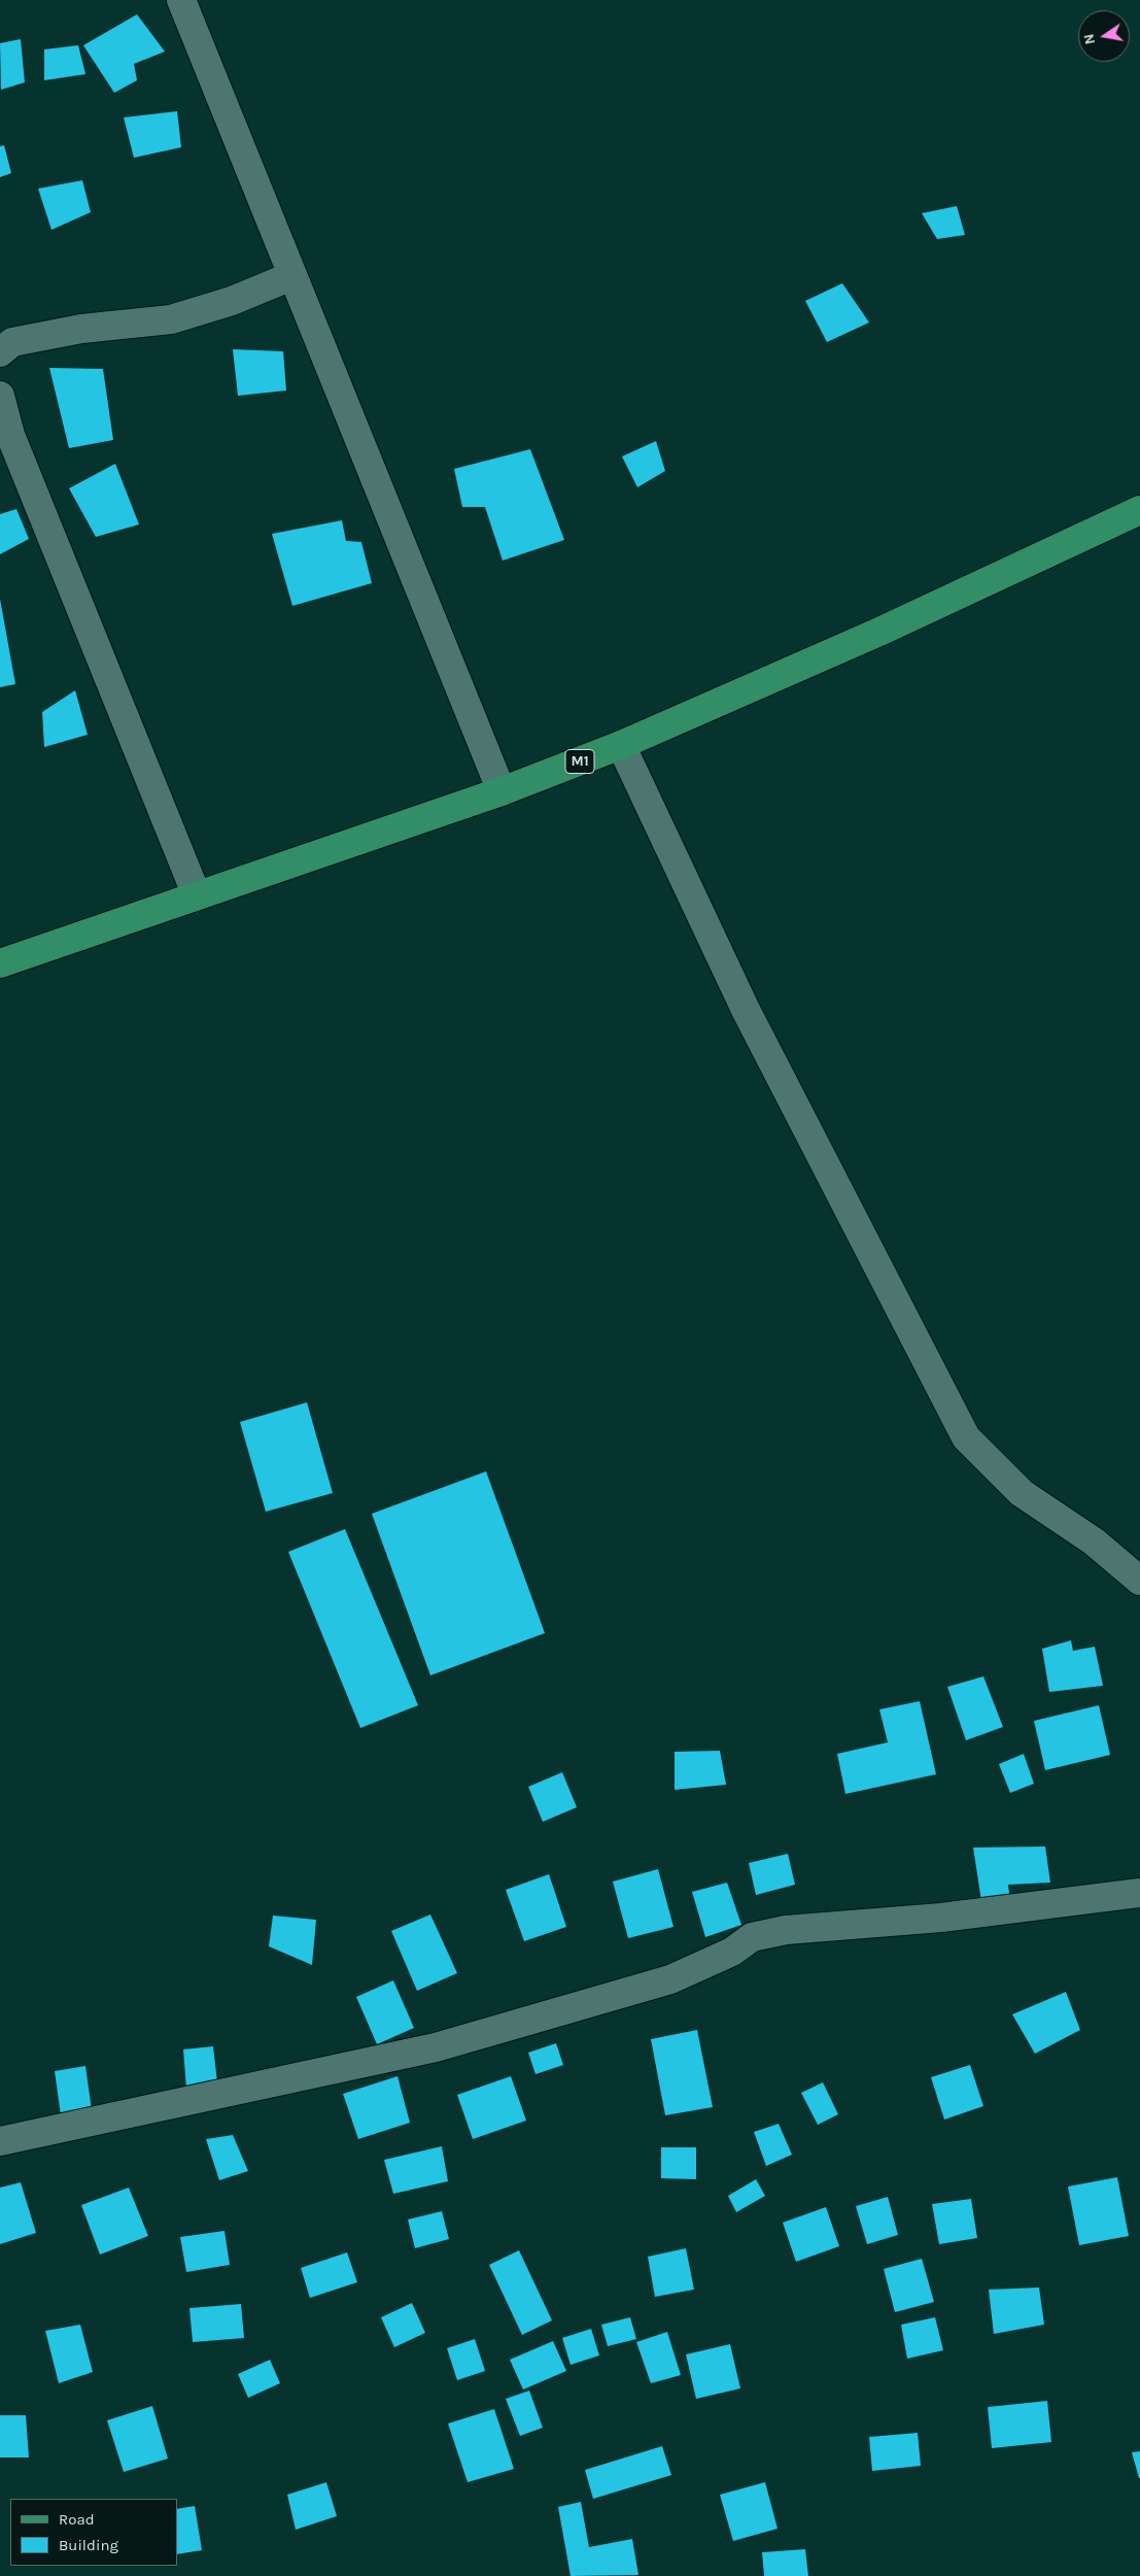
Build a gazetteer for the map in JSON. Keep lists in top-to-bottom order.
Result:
{
  "streets": {
    "main road": ["M1"]
  },
  "legend": ["Road", "Building"],
  "north": "left"
}
